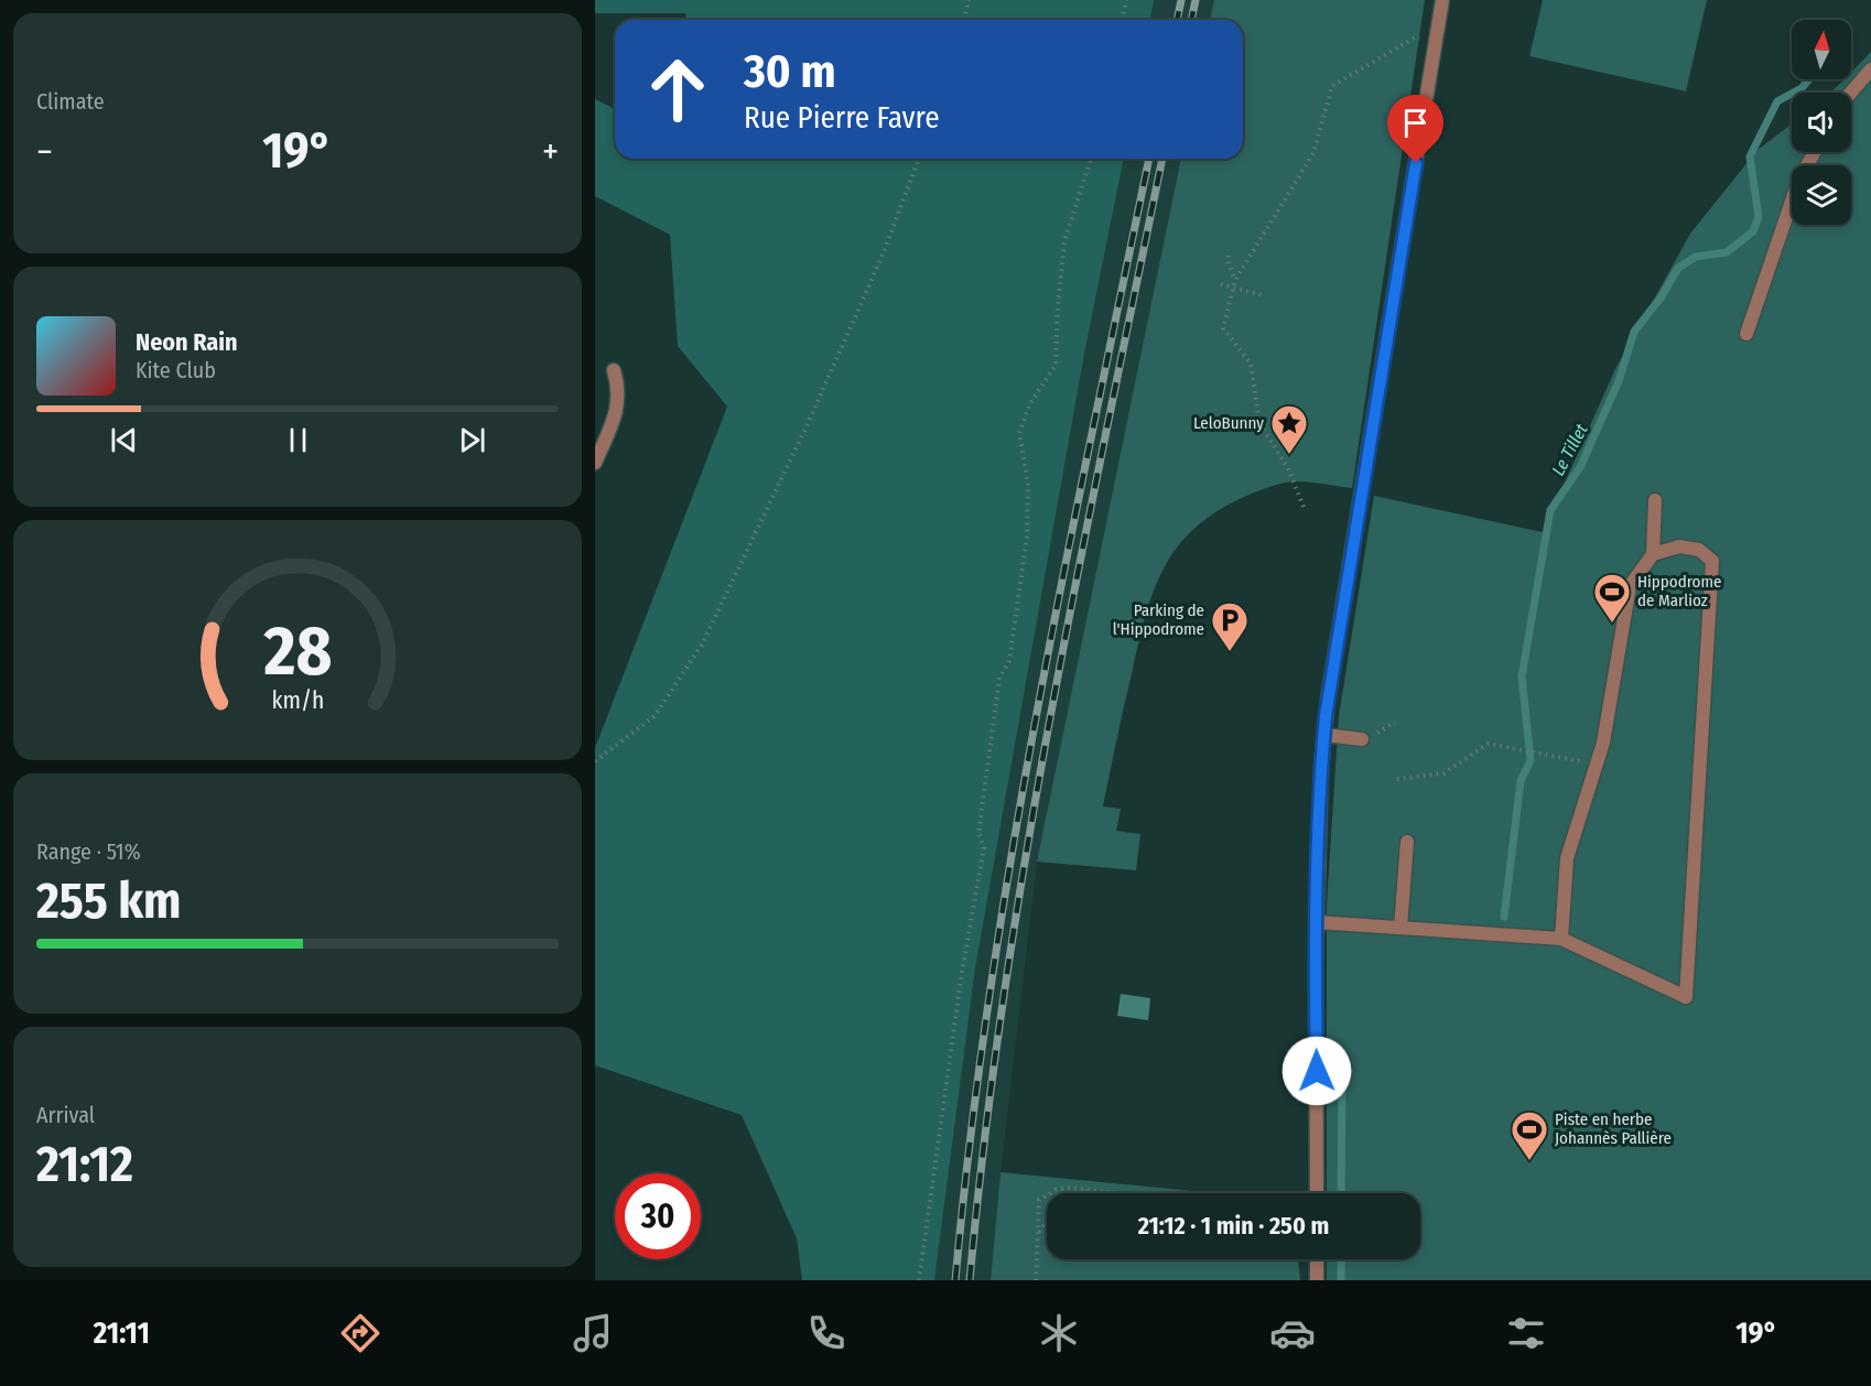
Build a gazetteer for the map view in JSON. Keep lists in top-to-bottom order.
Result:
{
  "water": ["Le Tillet"],
  "places": {
    "place": ["LeloBunny"],
    "sports": ["Hippodrome de Marlioz", "Piste en herbe Johannès Pallière"],
    "parking": ["Parking de l'Hippodrome"]
  },
  "north": "top",
  "page": {
    "tile": [
      "Climate",
      ["Range · 51%", "255 km"],
      ["Arrival", "21:12"]
    ],
    "turn": ["30 m", "Rue Pierre Favre"],
    "heat": ["−", "19°", "+"],
    "song": ["Neon Rain", "Kite Club"],
    "limit": "30",
    "trip": "21:12 · 1 min · 250 m",
    "tabs": ["21:11", "19°"],
    "gauge": ["28", "km/h"]
  }
}
